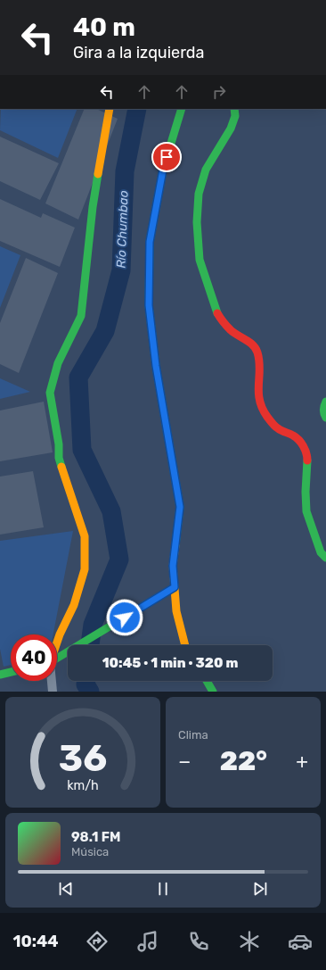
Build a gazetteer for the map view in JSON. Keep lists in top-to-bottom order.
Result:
{
  "water": ["Río Chumbao"],
  "page": {
    "turn": ["40 m", "Gira a la izquierda"],
    "limit": "40",
    "trip": "10:45 · 1 min · 320 m",
    "tile": "Clima",
    "heat": ["−", "22°", "+"],
    "song": ["98.1 FM", "Música"],
    "tabs": "10:44",
    "gauge": ["36", "km/h"]
  }
}
